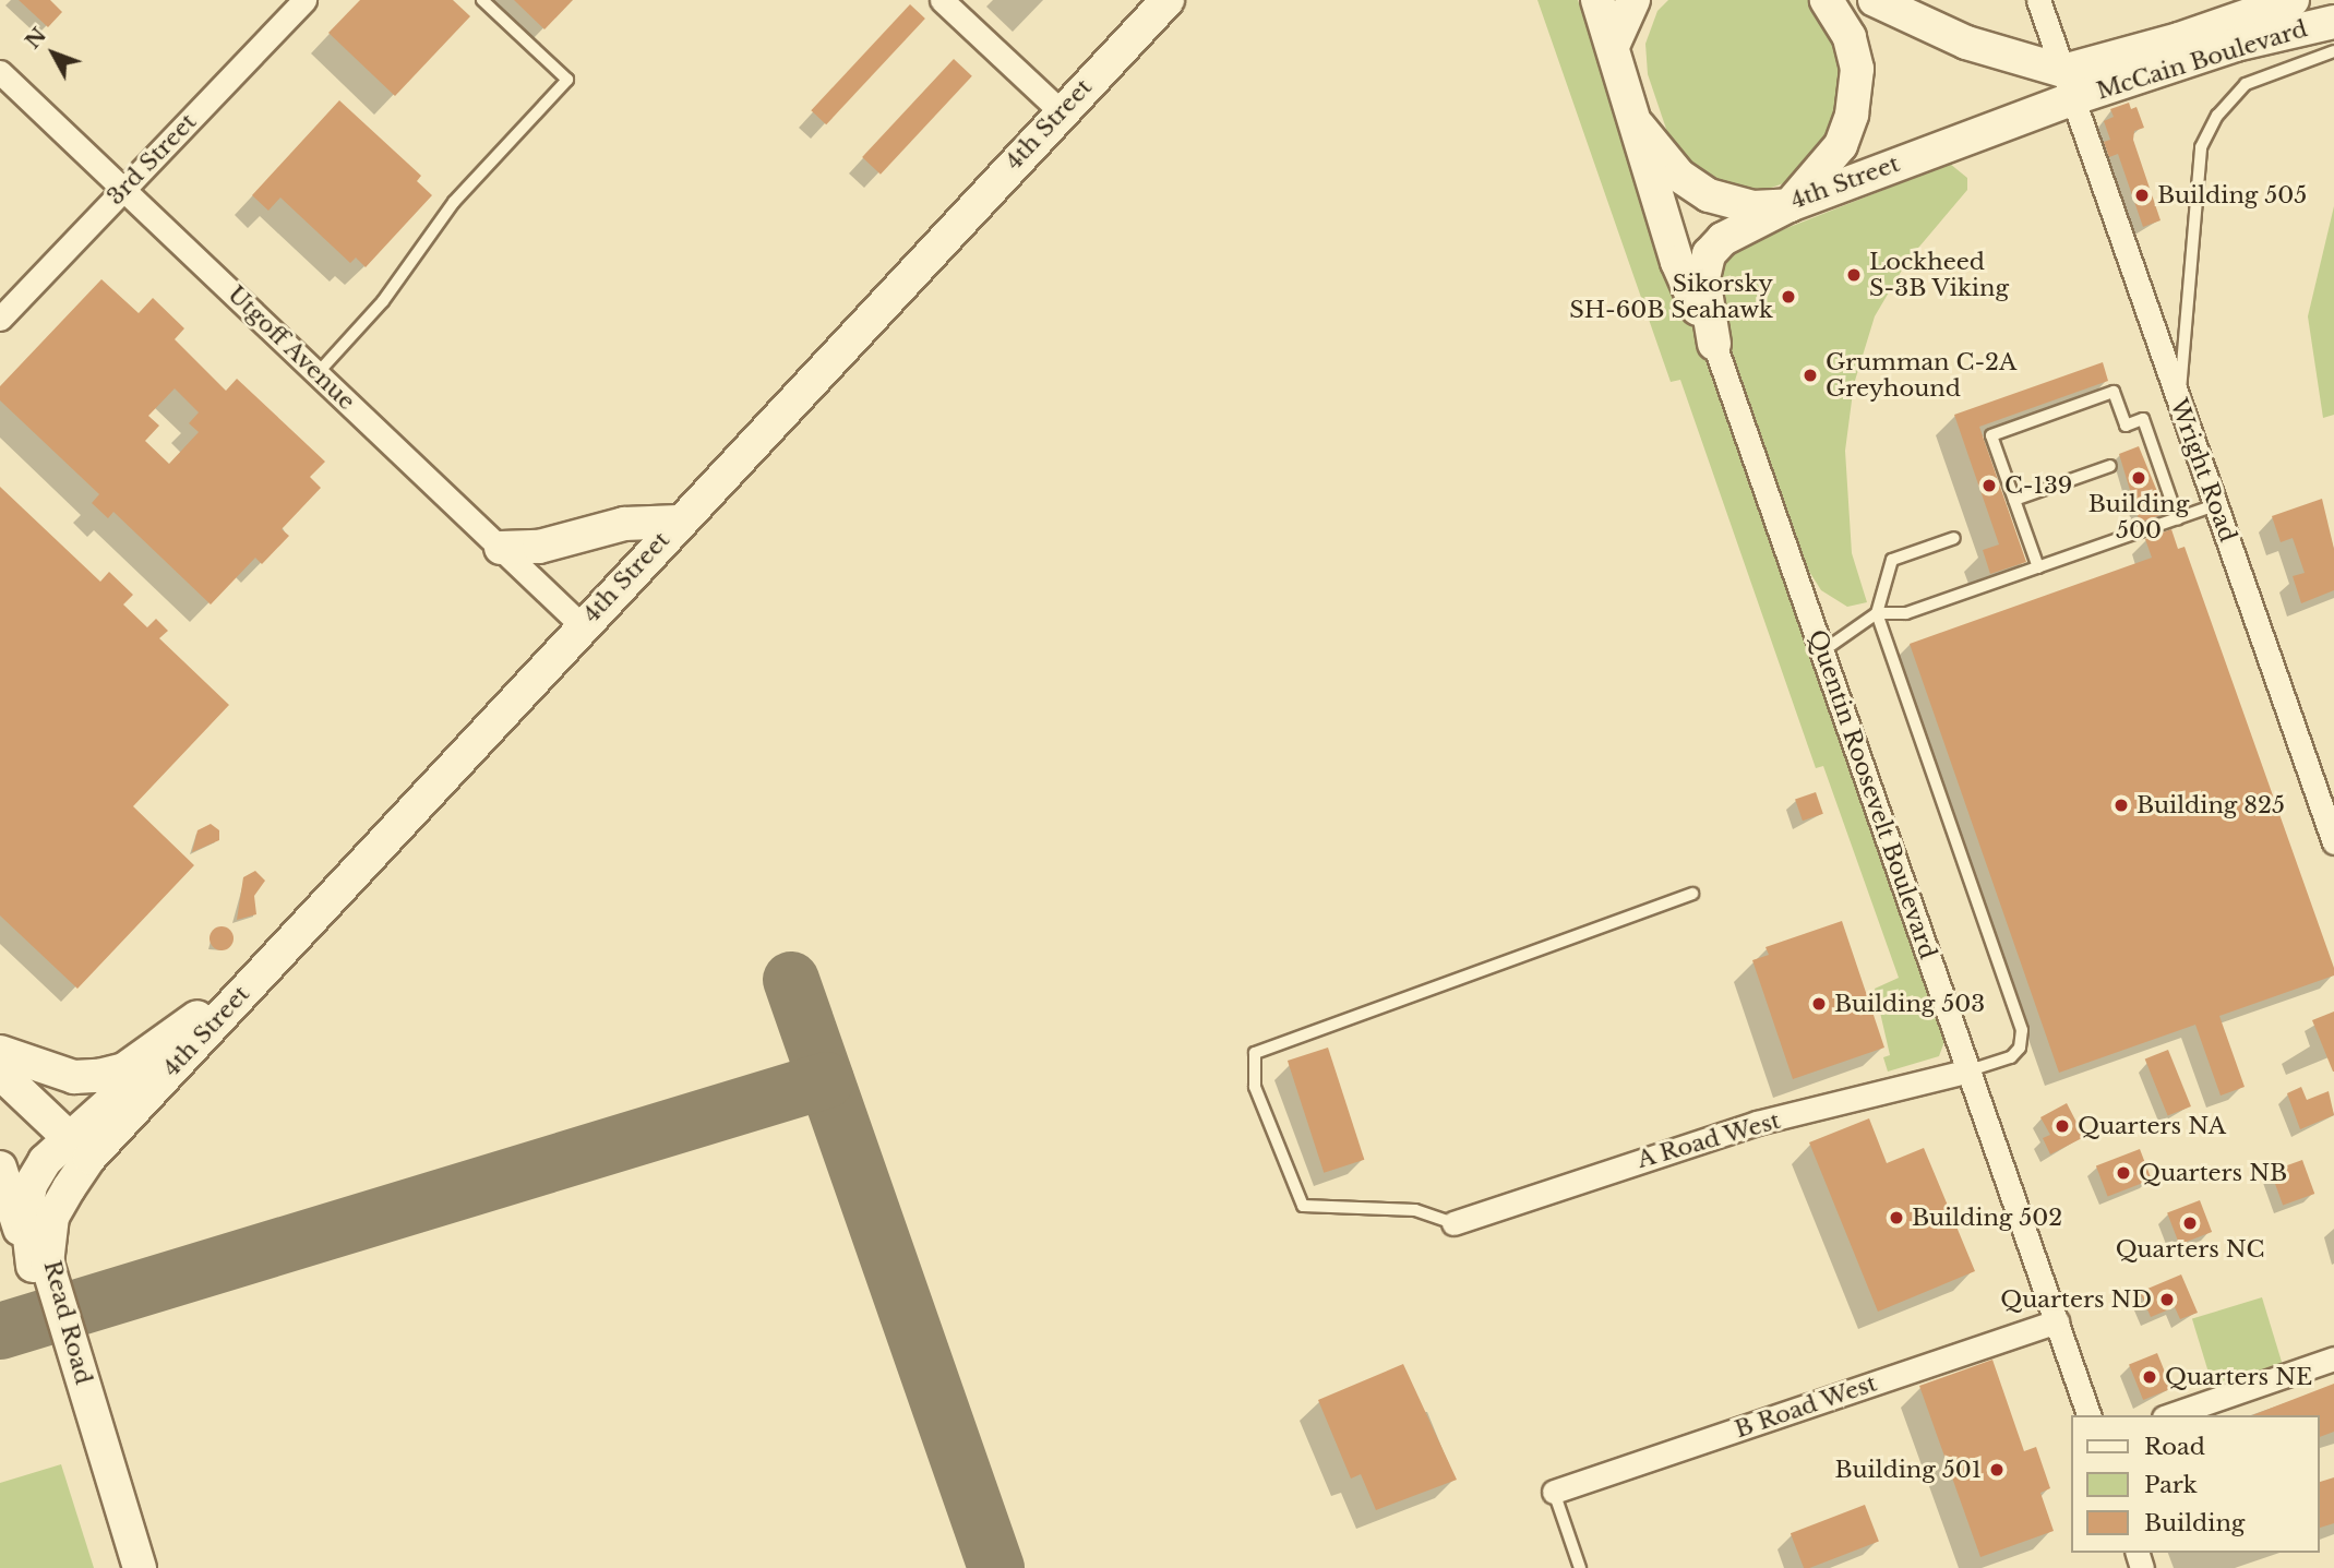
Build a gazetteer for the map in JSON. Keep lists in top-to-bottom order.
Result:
{
  "streets": {
    "main road": ["McCain Boulevard", "4th Street", "Read Road"],
    "street": [
      "3rd Street",
      "Utgoff Avenue",
      "Wright Road",
      "Quentin Roosevelt Boulevard",
      "A Road West",
      "B Road West"
    ]
  },
  "crossings": [
    ["McCain Boulevard", "4th Street"],
    ["McCain Boulevard", "Wright Road"],
    ["4th Street", "Utgoff Avenue"],
    ["4th Street", "Wright Road"],
    ["4th Street", "Read Road"],
    ["3rd Street", "Utgoff Avenue"],
    ["Quentin Roosevelt Boulevard", "A Road West"],
    ["Quentin Roosevelt Boulevard", "B Road West"]
  ],
  "places": [
    "Building 505",
    "Lockheed S-3B Viking",
    "Sikorsky SH-60B Seahawk",
    "Grumman C-2A Greyhound",
    "Building 500",
    "C-139",
    "Building 825",
    "Building 503",
    "Quarters NA",
    "Quarters NB",
    "Building 502",
    "Quarters NC",
    "Quarters ND",
    "Quarters NE",
    "Building 501"
  ],
  "legend": ["Road", "Park", "Building"],
  "north": "top left"
}
